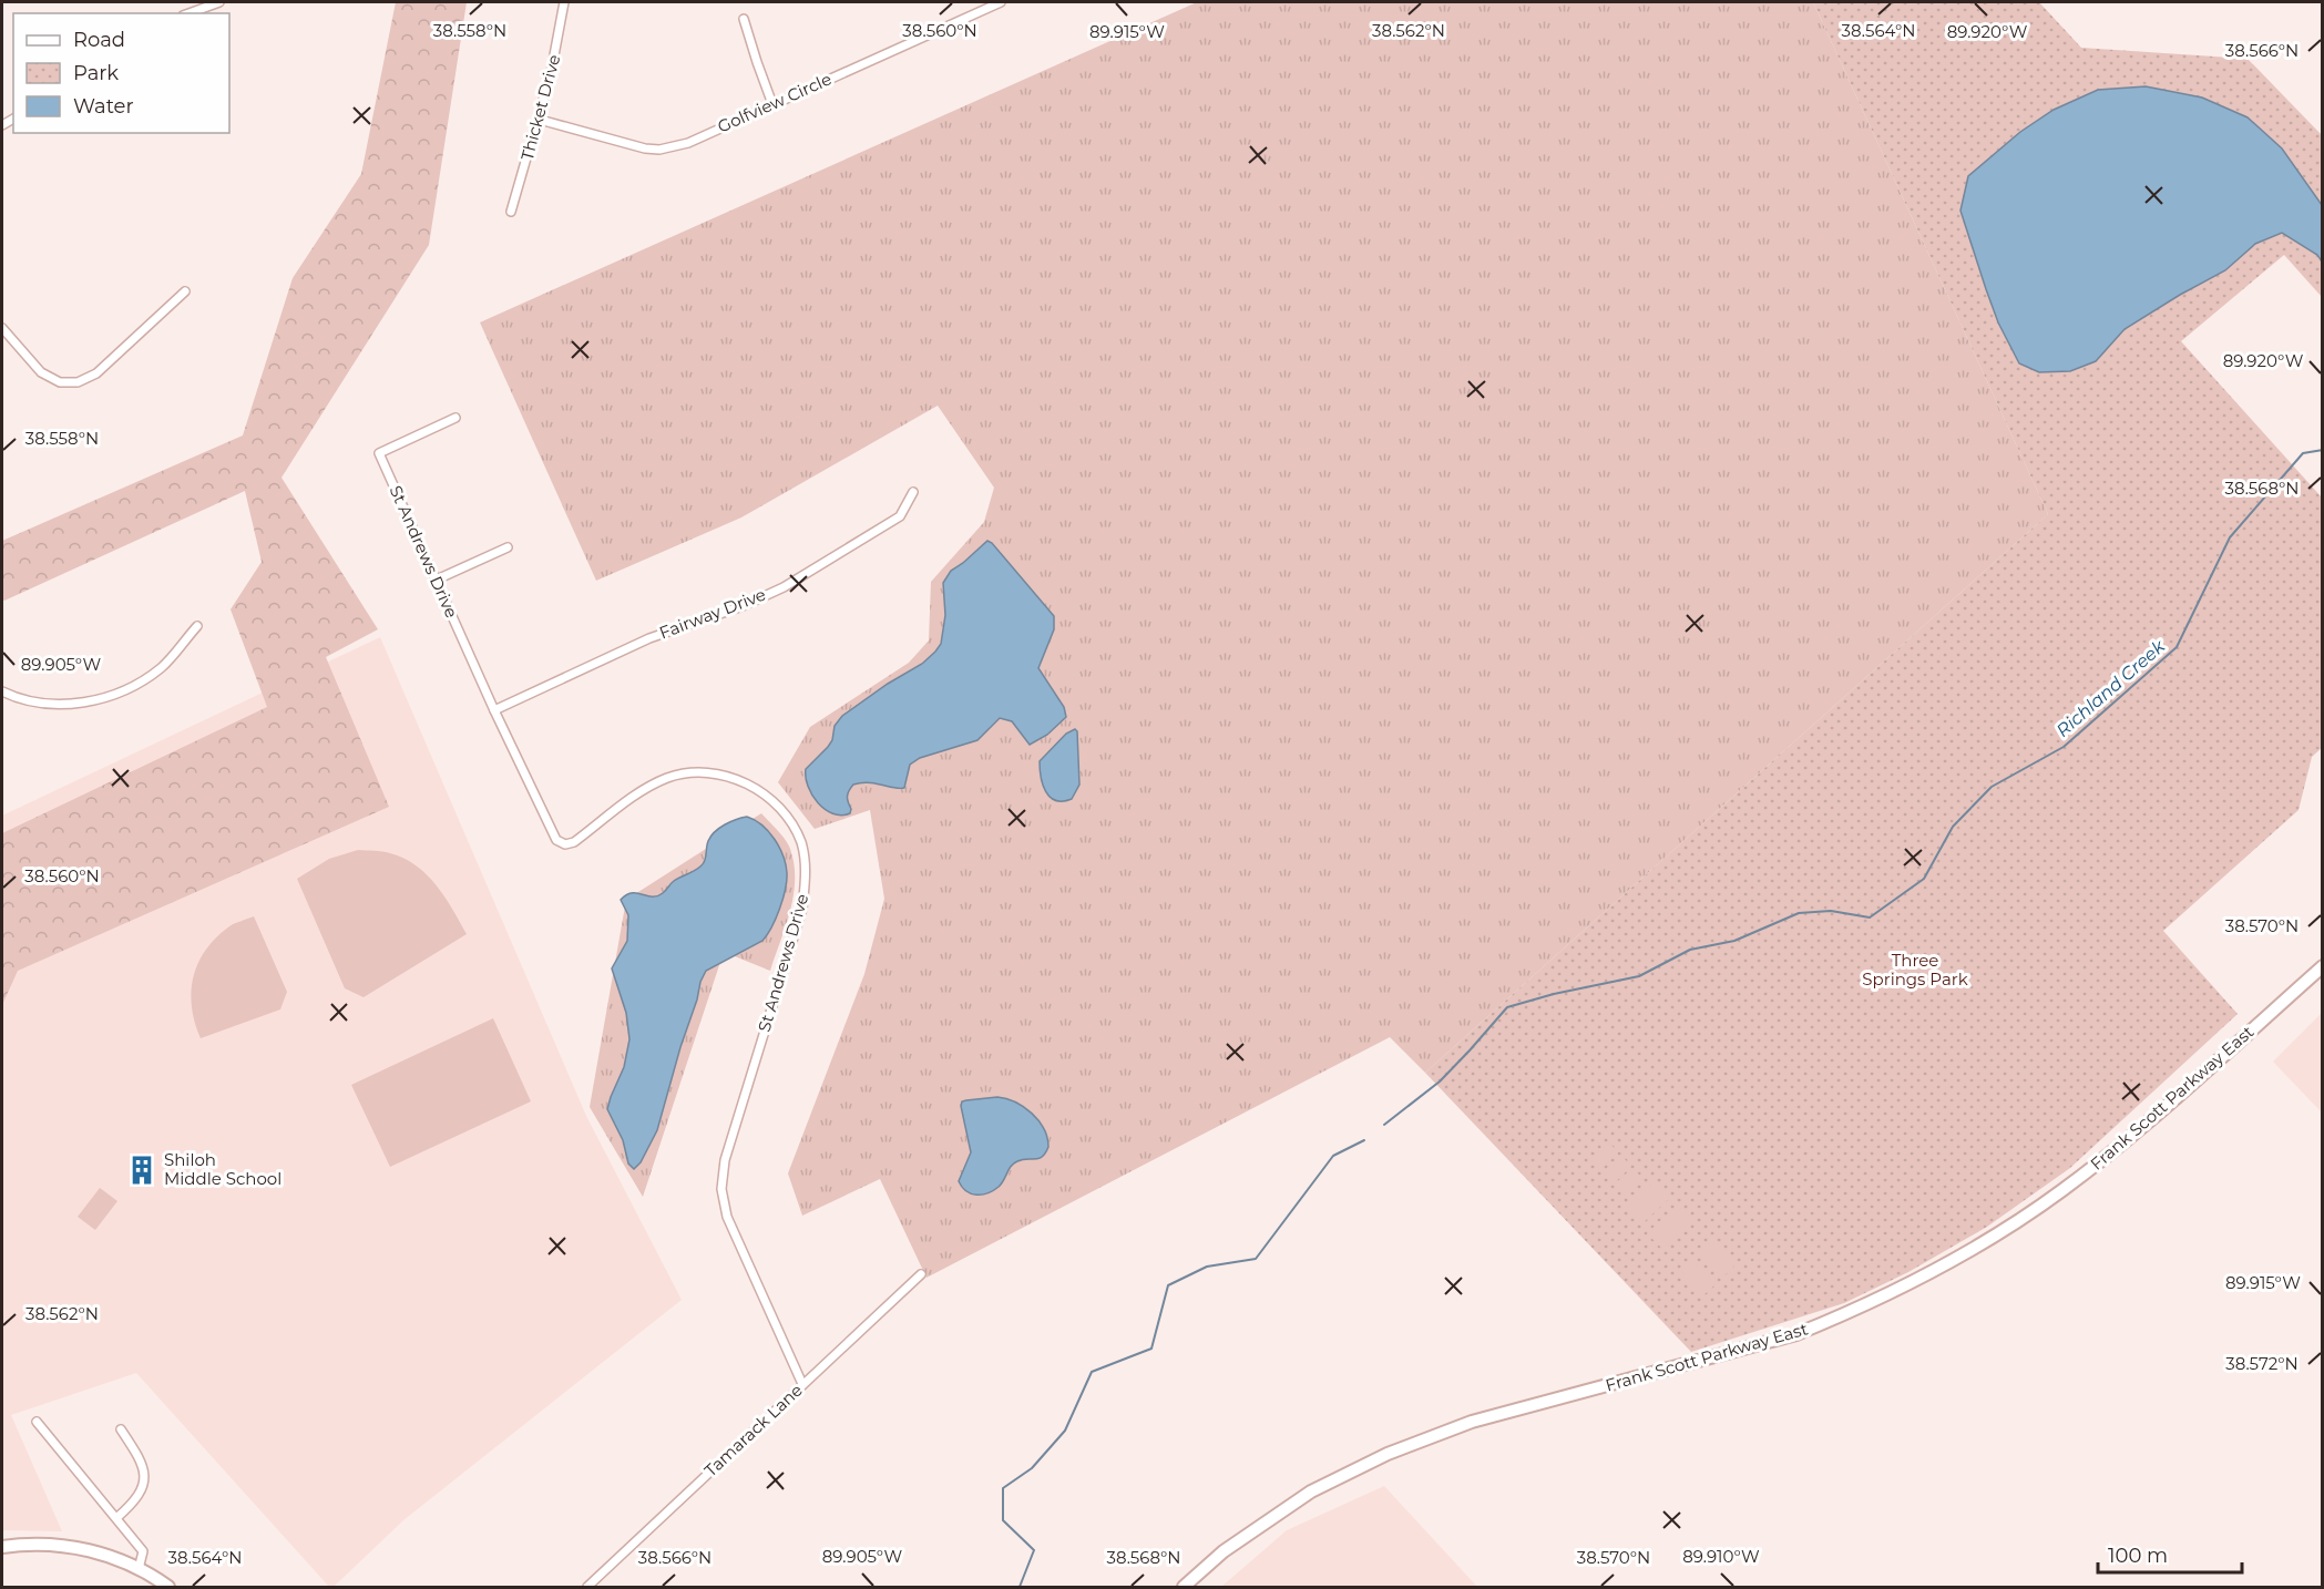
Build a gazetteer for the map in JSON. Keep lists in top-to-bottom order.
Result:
{
  "streets": {
    "main road": ["Frank Scott Parkway East"],
    "street": [
      "Golfview Circle",
      "Thicket Drive",
      "St Andrews Drive",
      "Fairway Drive",
      "Tamarack Lane"
    ]
  },
  "crossings": [
    ["Golfview Circle", "Thicket Drive"],
    ["St Andrews Drive", "Fairway Drive"],
    ["St Andrews Drive", "Tamarack Lane"]
  ],
  "water": ["Richland Creek"],
  "parks": ["Three Springs Park"],
  "places": {
    "building": ["Shiloh Middle School"]
  },
  "legend": ["Road", "Park", "Water"],
  "scale_bar": "100 m",
  "coordinates": [
    "38.558°N",
    "38.560°N",
    "38.562°N",
    "38.564°N",
    "89.915°W",
    "89.920°W",
    "38.566°N",
    "38.568°N",
    "89.905°W",
    "38.570°N",
    "38.572°N",
    "89.910°W"
  ]
}
